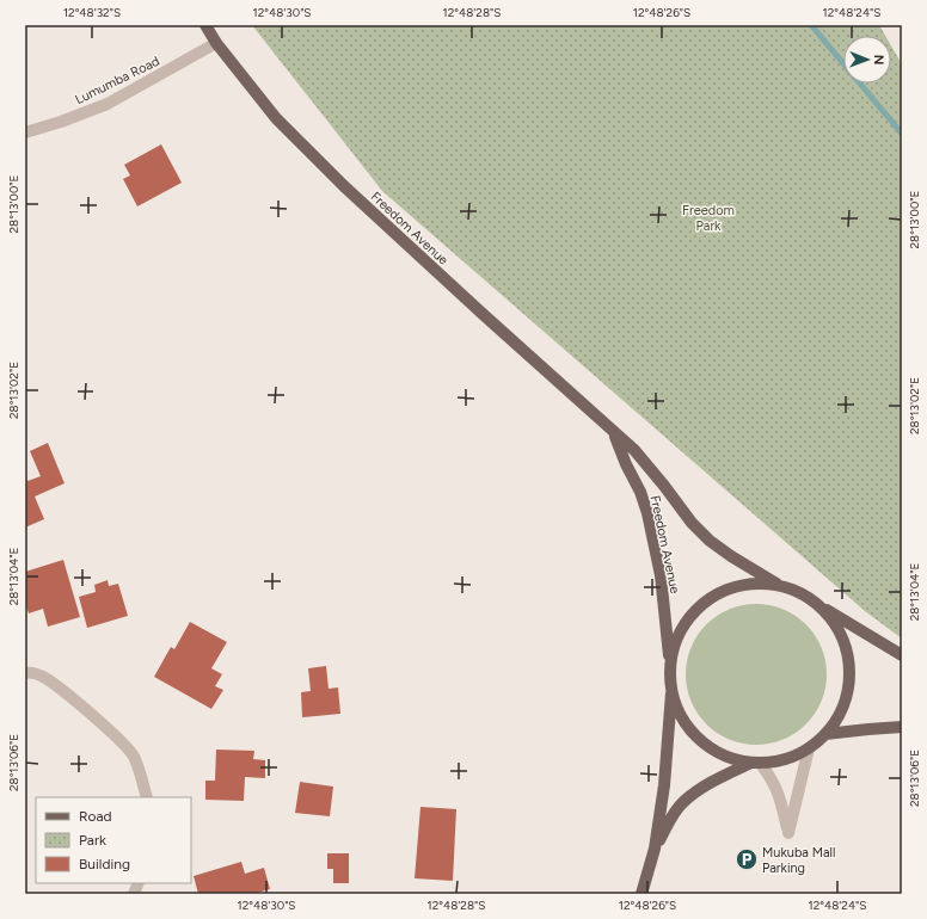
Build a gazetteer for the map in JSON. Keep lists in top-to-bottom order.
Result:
{
  "streets": {
    "main road": ["Freedom Avenue"],
    "street": ["Lumumba Road"]
  },
  "crossings": [
    ["Lumumba Road", "Freedom Avenue"]
  ],
  "parks": ["Freedom Park"],
  "places": {
    "parking": ["Mukuba Mall Parking"]
  },
  "legend": ["Road", "Park", "Building"],
  "north": "right",
  "coordinates": [
    "12°48'32\"S",
    "12°48'30\"S",
    "12°48'28\"S",
    "12°48'26\"S",
    "12°48'24\"S",
    "28°13'00\"E",
    "28°13'02\"E",
    "28°13'04\"E",
    "28°13'06\"E"
  ]
}
